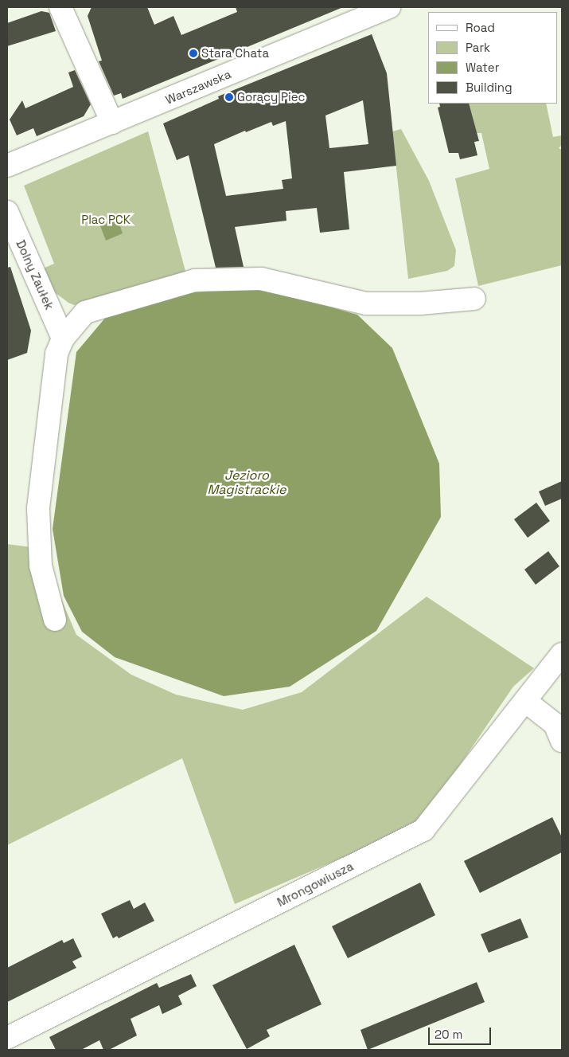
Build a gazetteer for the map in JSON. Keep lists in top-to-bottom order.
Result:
{
  "streets": {
    "street": ["Warszawska", "Dolny Zaułek", "Mrongowiusza"]
  },
  "water": ["Jezioro Magistrackie"],
  "parks": ["Plac PCK"],
  "places": ["Stara Chata", "Gorący Piec"],
  "legend": [
    "Road",
    "Park",
    "Water",
    "Building"
  ],
  "scale_bar": "20 m"
}
